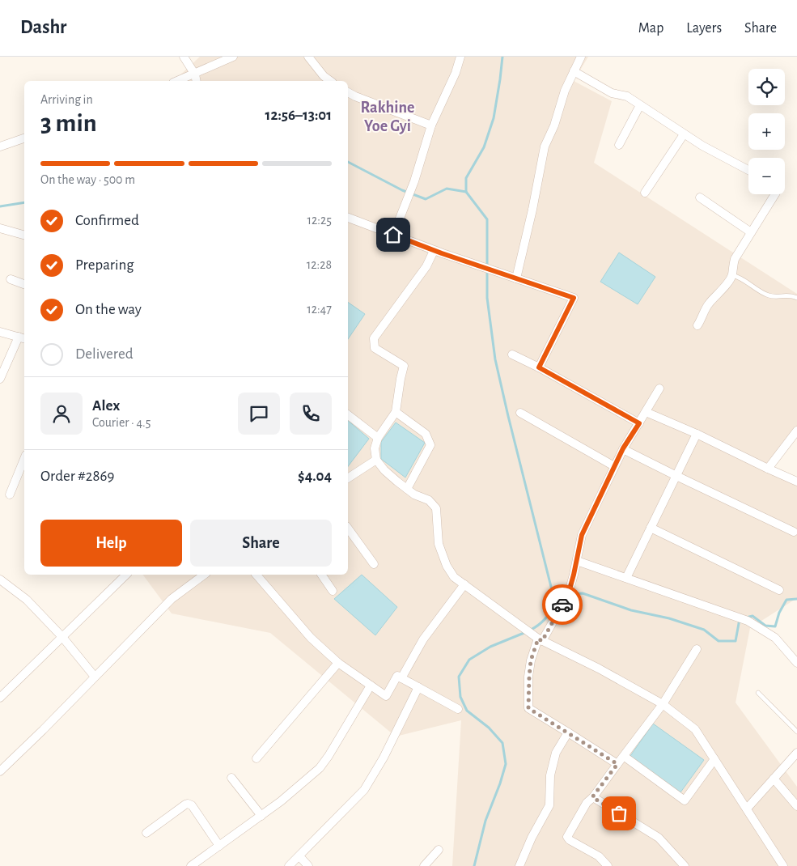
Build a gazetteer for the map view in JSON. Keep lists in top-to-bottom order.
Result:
{
  "districts": ["Rakhine Yoe Gyi"],
  "page": {
    "header": "Dashr",
    "nav": ["Map", "Layers", "Share"],
    "map_buttons": ["+", "−"],
    "heading": ["3 min", "Arriving in", "12:56–13:01"],
    "panel": [
      "Alex",
      "Courier · 4.5",
      "Order #2869",
      "$4.04"
    ],
    "bar": "On the way · 500 m",
    "list": [
      ["Confirmed", "12:25"],
      ["Preparing", "12:28"],
      ["On the way", "12:47"],
      "Delivered"
    ],
    "buttons": ["Help", "Share"]
  }
}
